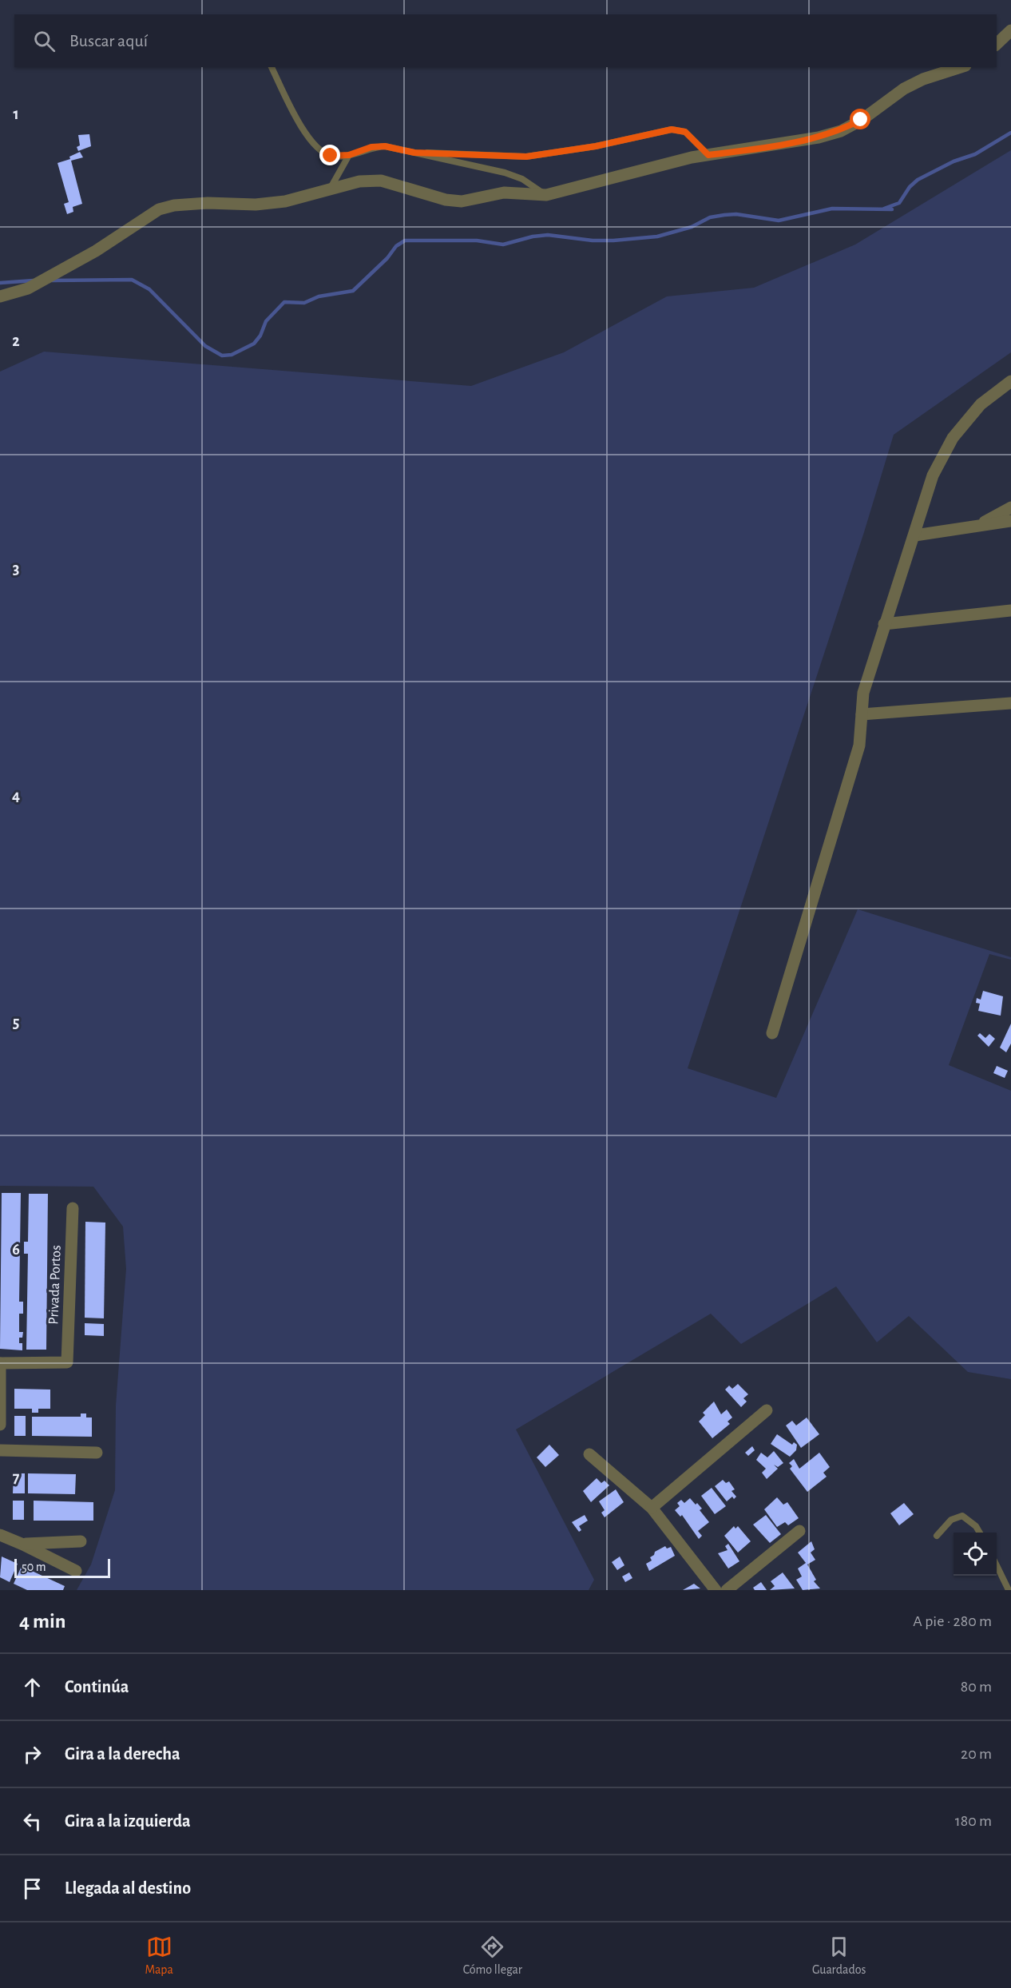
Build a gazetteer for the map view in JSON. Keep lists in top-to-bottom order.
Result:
{
  "streets": {
    "street": ["Privada Portos"]
  },
  "scale_bar": "50 m",
  "page": {
    "search": "Buscar aquí",
    "scale": "50 m",
    "heading": ["4 min", "A pie · 280 m"],
    "list": [
      ["Continúa", "80 m"],
      ["Gira a la derecha", "20 m"],
      ["Gira a la izquierda", "180 m"],
      "Llegada al destino"
    ],
    "nav": ["Mapa", "Cómo llegar", "Guardados"]
  },
  "grid": {
    "rows": [
      "1",
      "2",
      "3",
      "4",
      "5",
      "6",
      "7"
    ]
  }
}
